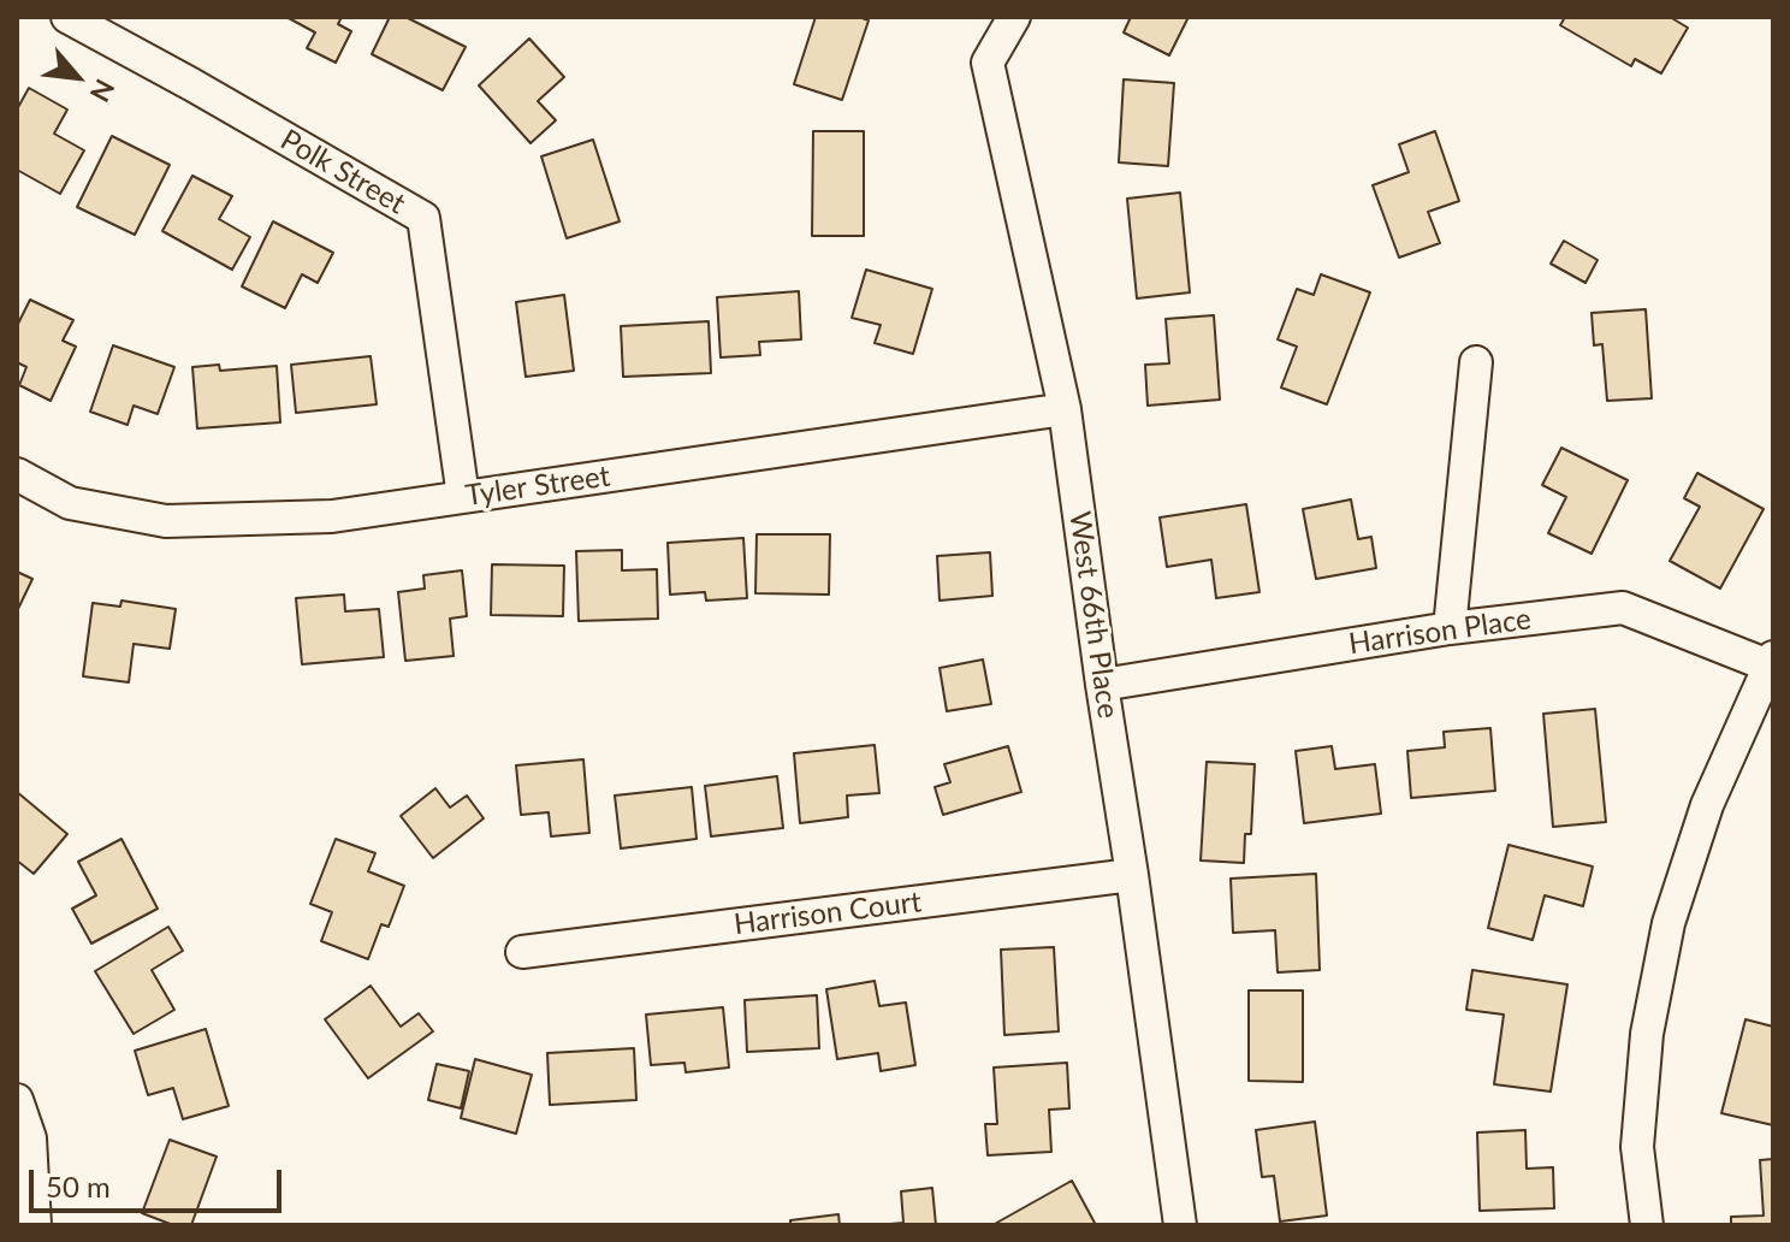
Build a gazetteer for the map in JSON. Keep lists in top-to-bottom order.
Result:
{
  "streets": {
    "street": [
      "Polk Street",
      "Tyler Street",
      "West 66th Place",
      "Harrison Place",
      "Harrison Court"
    ]
  },
  "crossings": [
    ["Polk Street", "Tyler Street"],
    ["Tyler Street", "West 66th Place"],
    ["West 66th Place", "Harrison Place"],
    ["West 66th Place", "Harrison Court"]
  ],
  "scale_bar": "50 m",
  "north": "bottom right"
}
